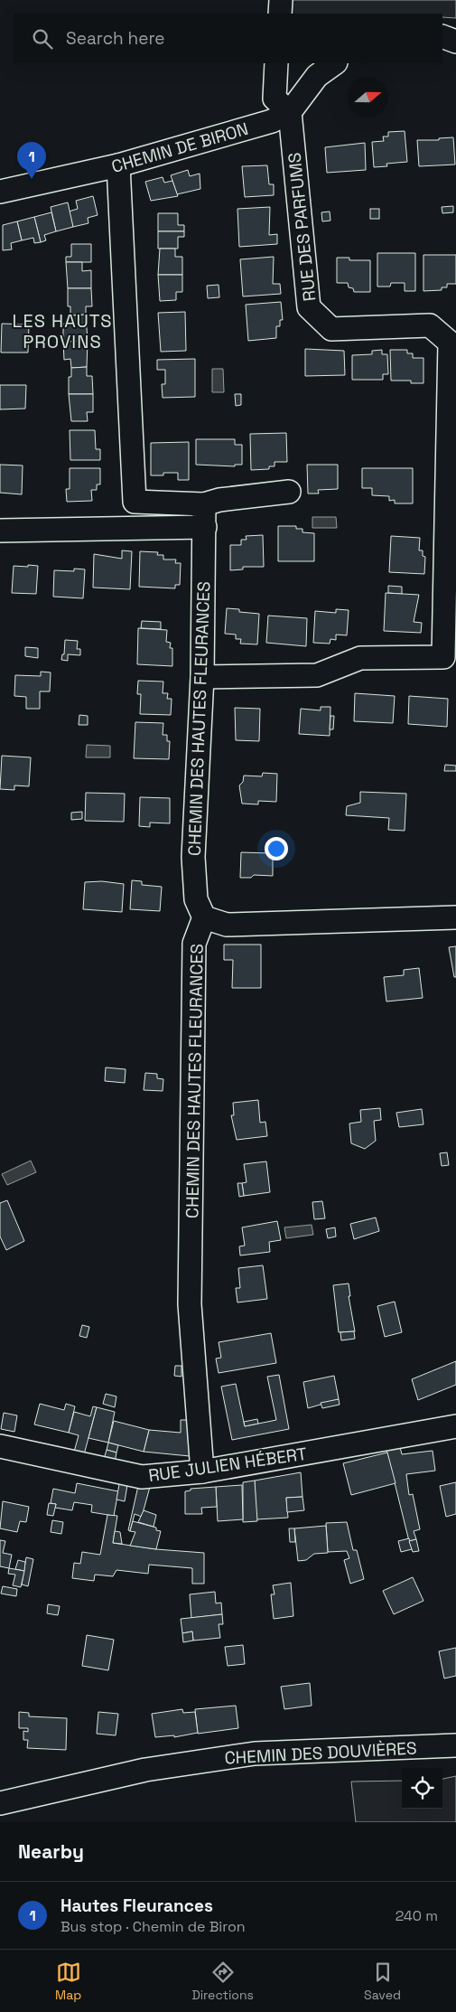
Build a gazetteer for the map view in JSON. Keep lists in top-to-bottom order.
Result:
{
  "streets": {
    "street": [
      "CHEMIN DE BIRON",
      "RUE DES PARFUMS",
      "CHEMIN DES HAUTES FLEURANCES",
      "RUE JULIEN HÉBERT",
      "CHEMIN DES DOUVIÈRES"
    ]
  },
  "crossings": [
    ["CHEMIN DE BIRON", "RUE DES PARFUMS"],
    ["RUE DES PARFUMS", "CHEMIN DES HAUTES FLEURANCES"],
    ["CHEMIN DES HAUTES FLEURANCES", "RUE JULIEN HÉBERT"]
  ],
  "districts": ["LES HAUTS PROVINS"],
  "north": "right",
  "page": {
    "search": "Search here",
    "pins": "1",
    "heading": "Nearby",
    "list": [
      {
        "mark": "1",
        "name": "Hautes Fleurances",
        "note": "Bus stop · Chemin de Biron",
        "value": "240 m"
      }
    ],
    "nav": ["Map", "Directions", "Saved"]
  }
}
